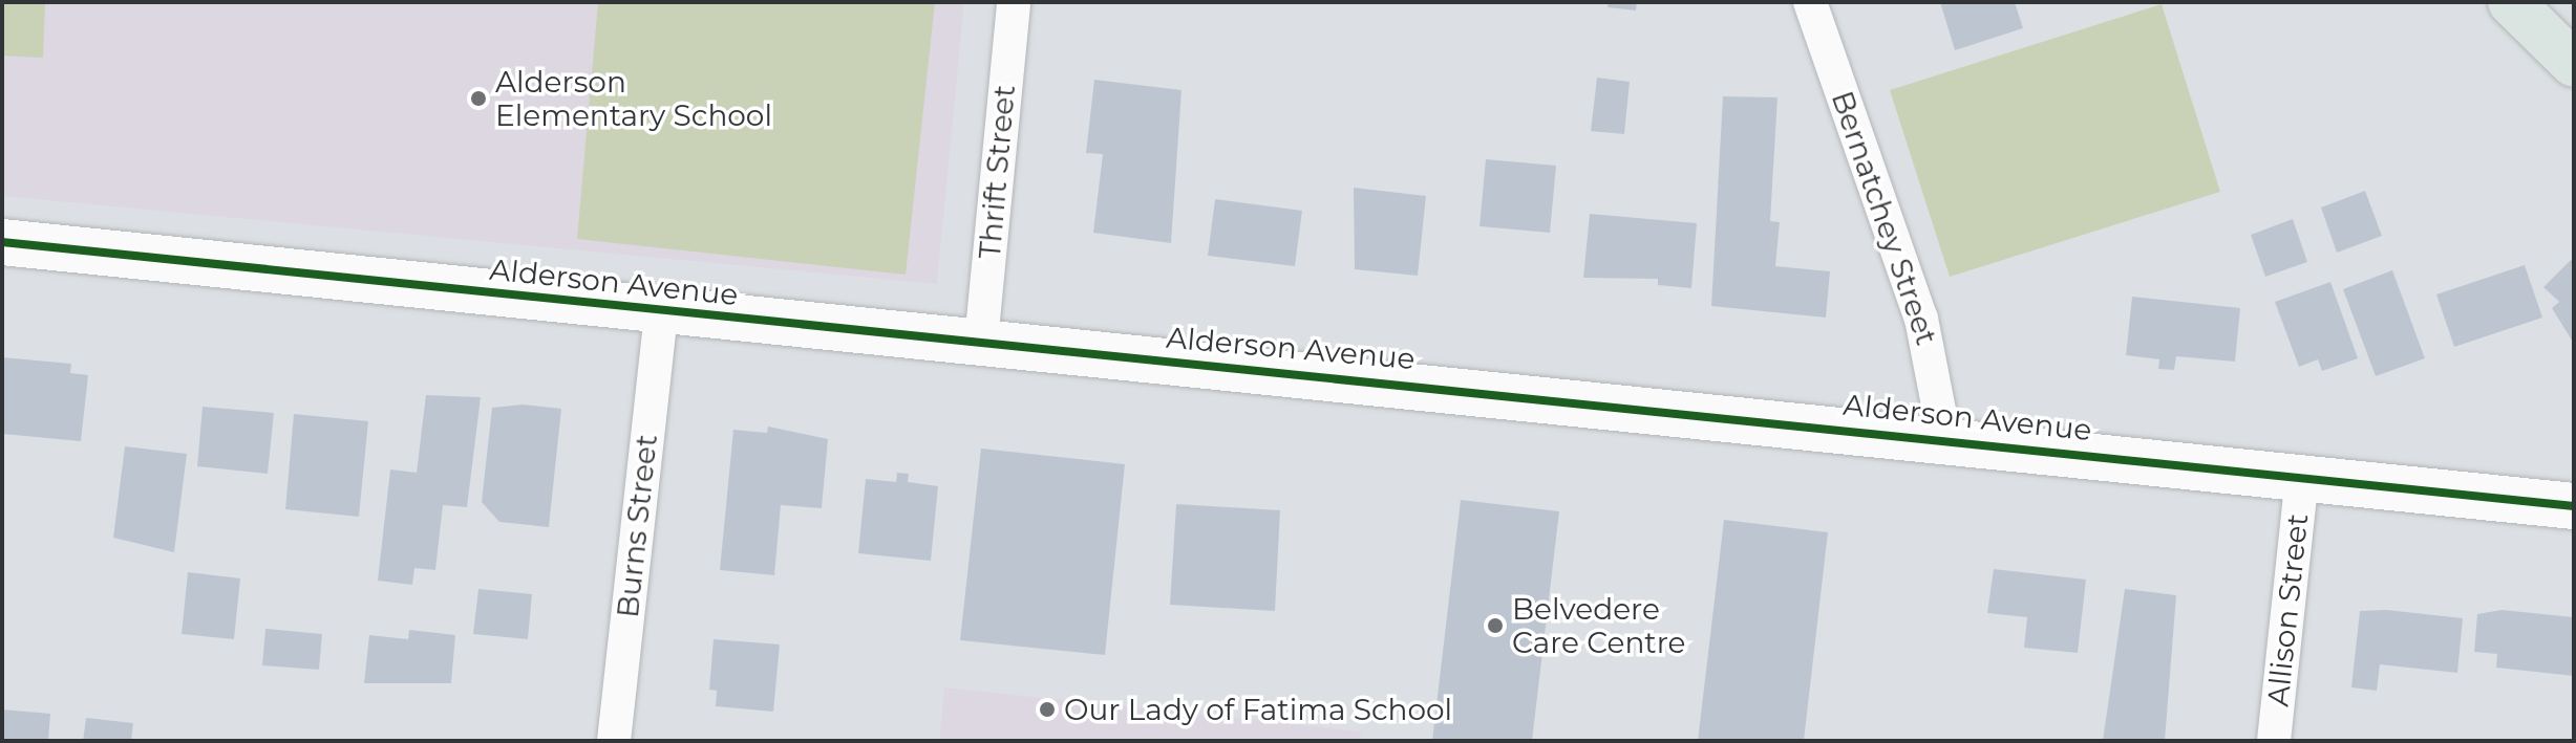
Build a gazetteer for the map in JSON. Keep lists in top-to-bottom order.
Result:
{
  "streets": {
    "street": [
      "Thrift Street",
      "Bernatchey Street",
      "Alderson Avenue",
      "Burns Street",
      "Allison Street"
    ]
  },
  "crossings": [
    ["Thrift Street", "Alderson Avenue"],
    ["Bernatchey Street", "Alderson Avenue"],
    ["Alderson Avenue", "Burns Street"],
    ["Alderson Avenue", "Allison Street"]
  ],
  "places": ["Alderson Elementary School", "Belvedere Care Centre", "Our Lady of Fatima School"]
}
